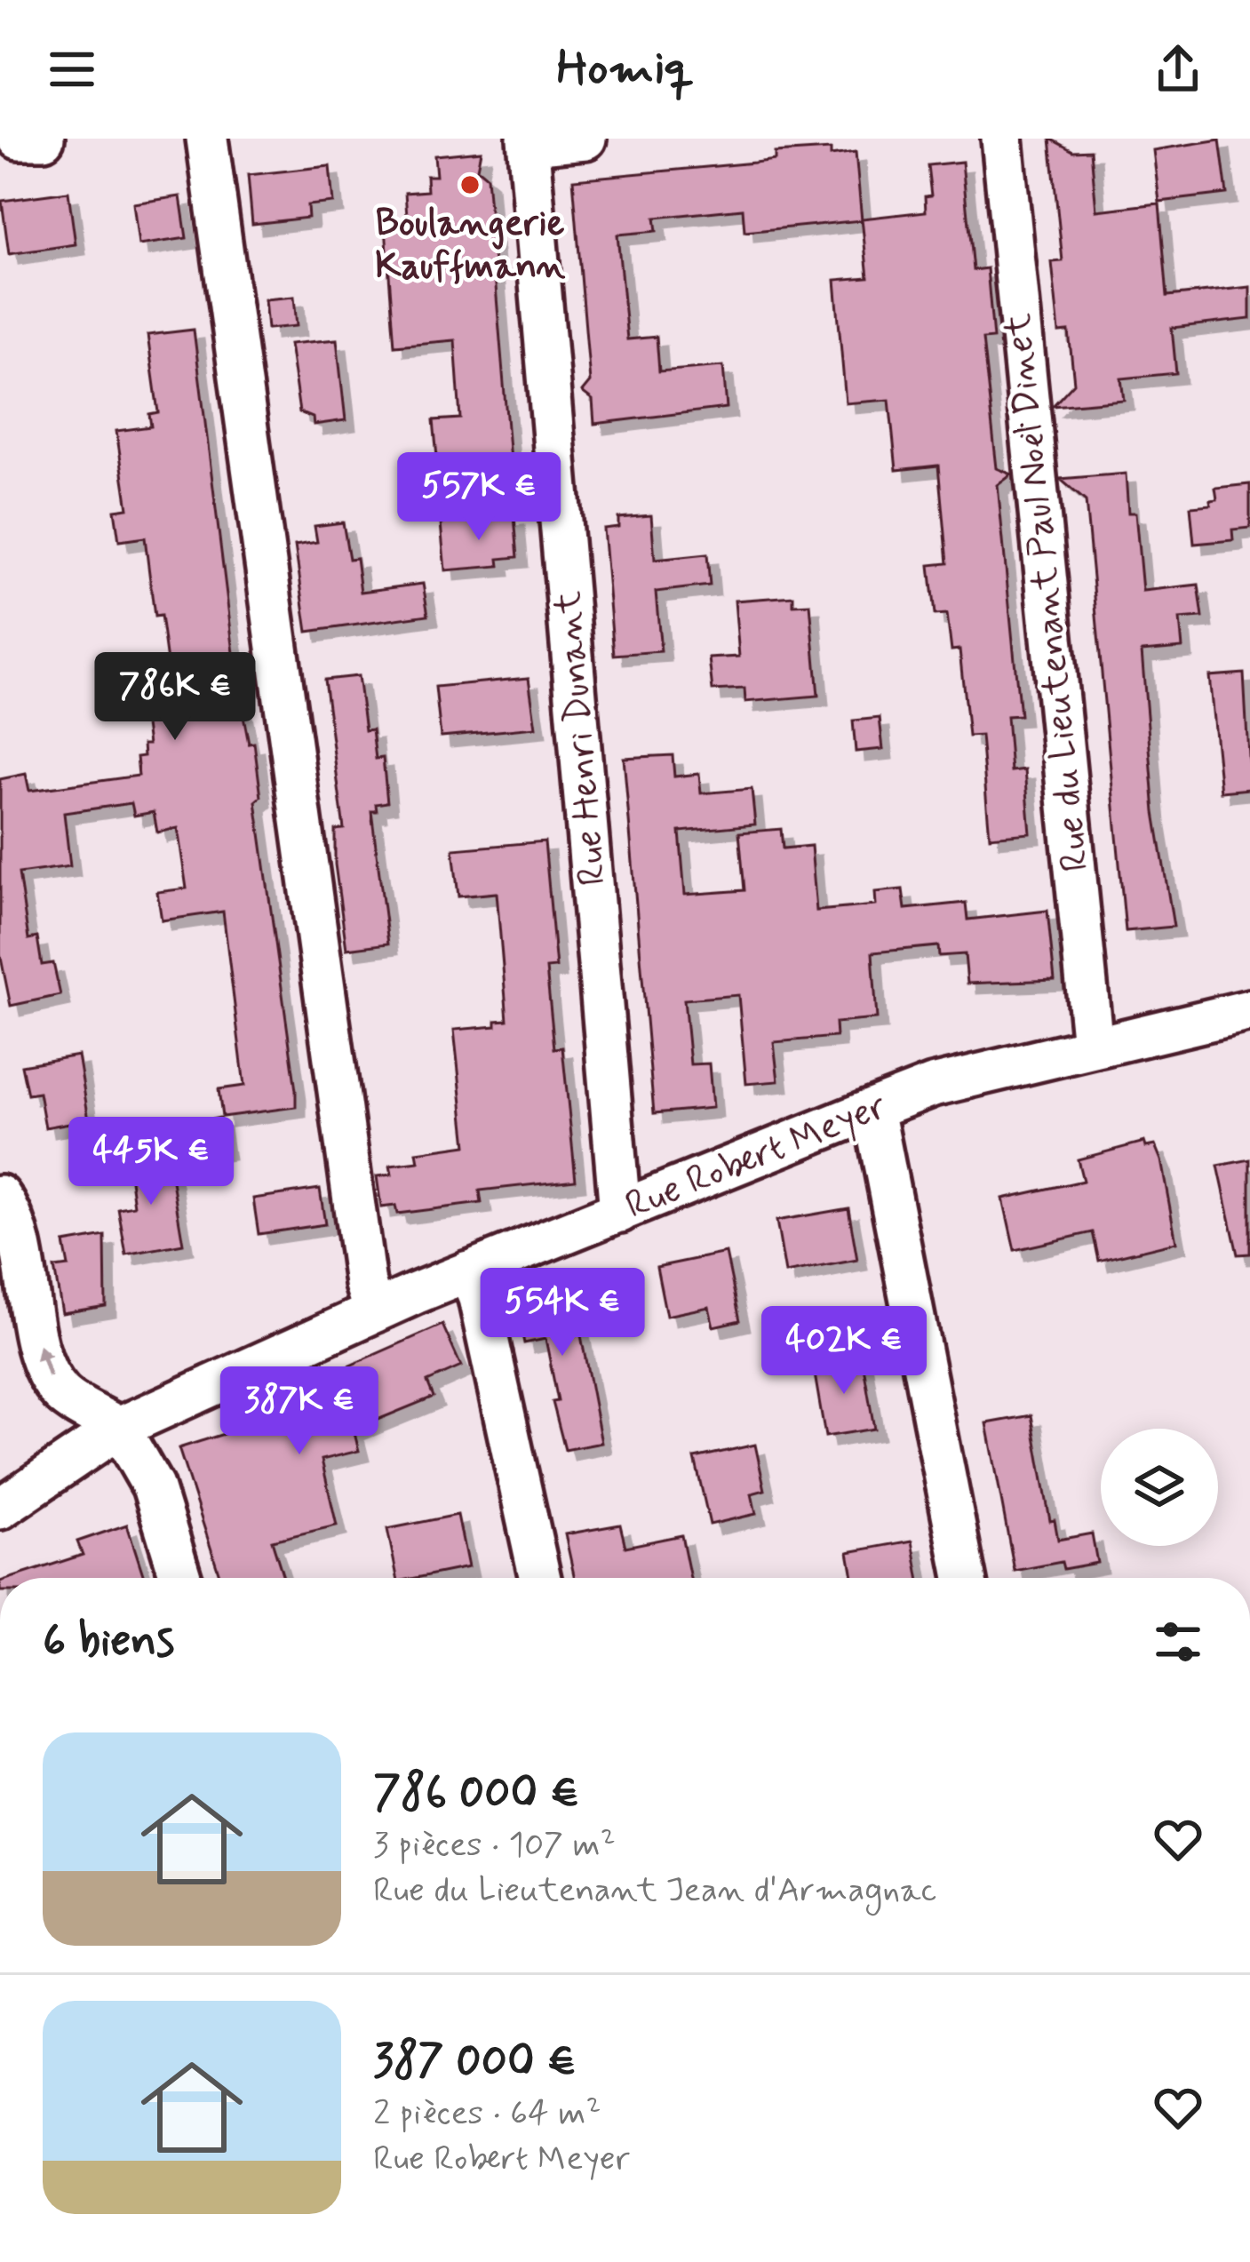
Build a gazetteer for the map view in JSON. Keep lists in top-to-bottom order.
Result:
{
  "streets": {
    "street": ["Rue du Lieutenant Paul Noël Dinet", "Rue Henri Dunant", "Rue Robert Meyer"]
  },
  "crossings": [
    ["Rue du Lieutenant Paul Noël Dinet", "Rue Robert Meyer"],
    ["Rue Henri Dunant", "Rue Robert Meyer"]
  ],
  "places": ["Boulangerie Kauffmann"],
  "page": {
    "header": "Homiq",
    "price": [
      "557K €",
      "786K €",
      "445K €",
      "554K €",
      "402K €",
      "387K €"
    ],
    "heading": "6 biens",
    "list": [
      {
        "name": "786 000 €",
        "note": "3 pièces · 107 m² · Rue du Lieutenant Jean d'Armagnac"
      },
      {
        "name": "387 000 €",
        "note": "2 pièces · 64 m² · Rue Robert Meyer"
      }
    ]
  }
}
